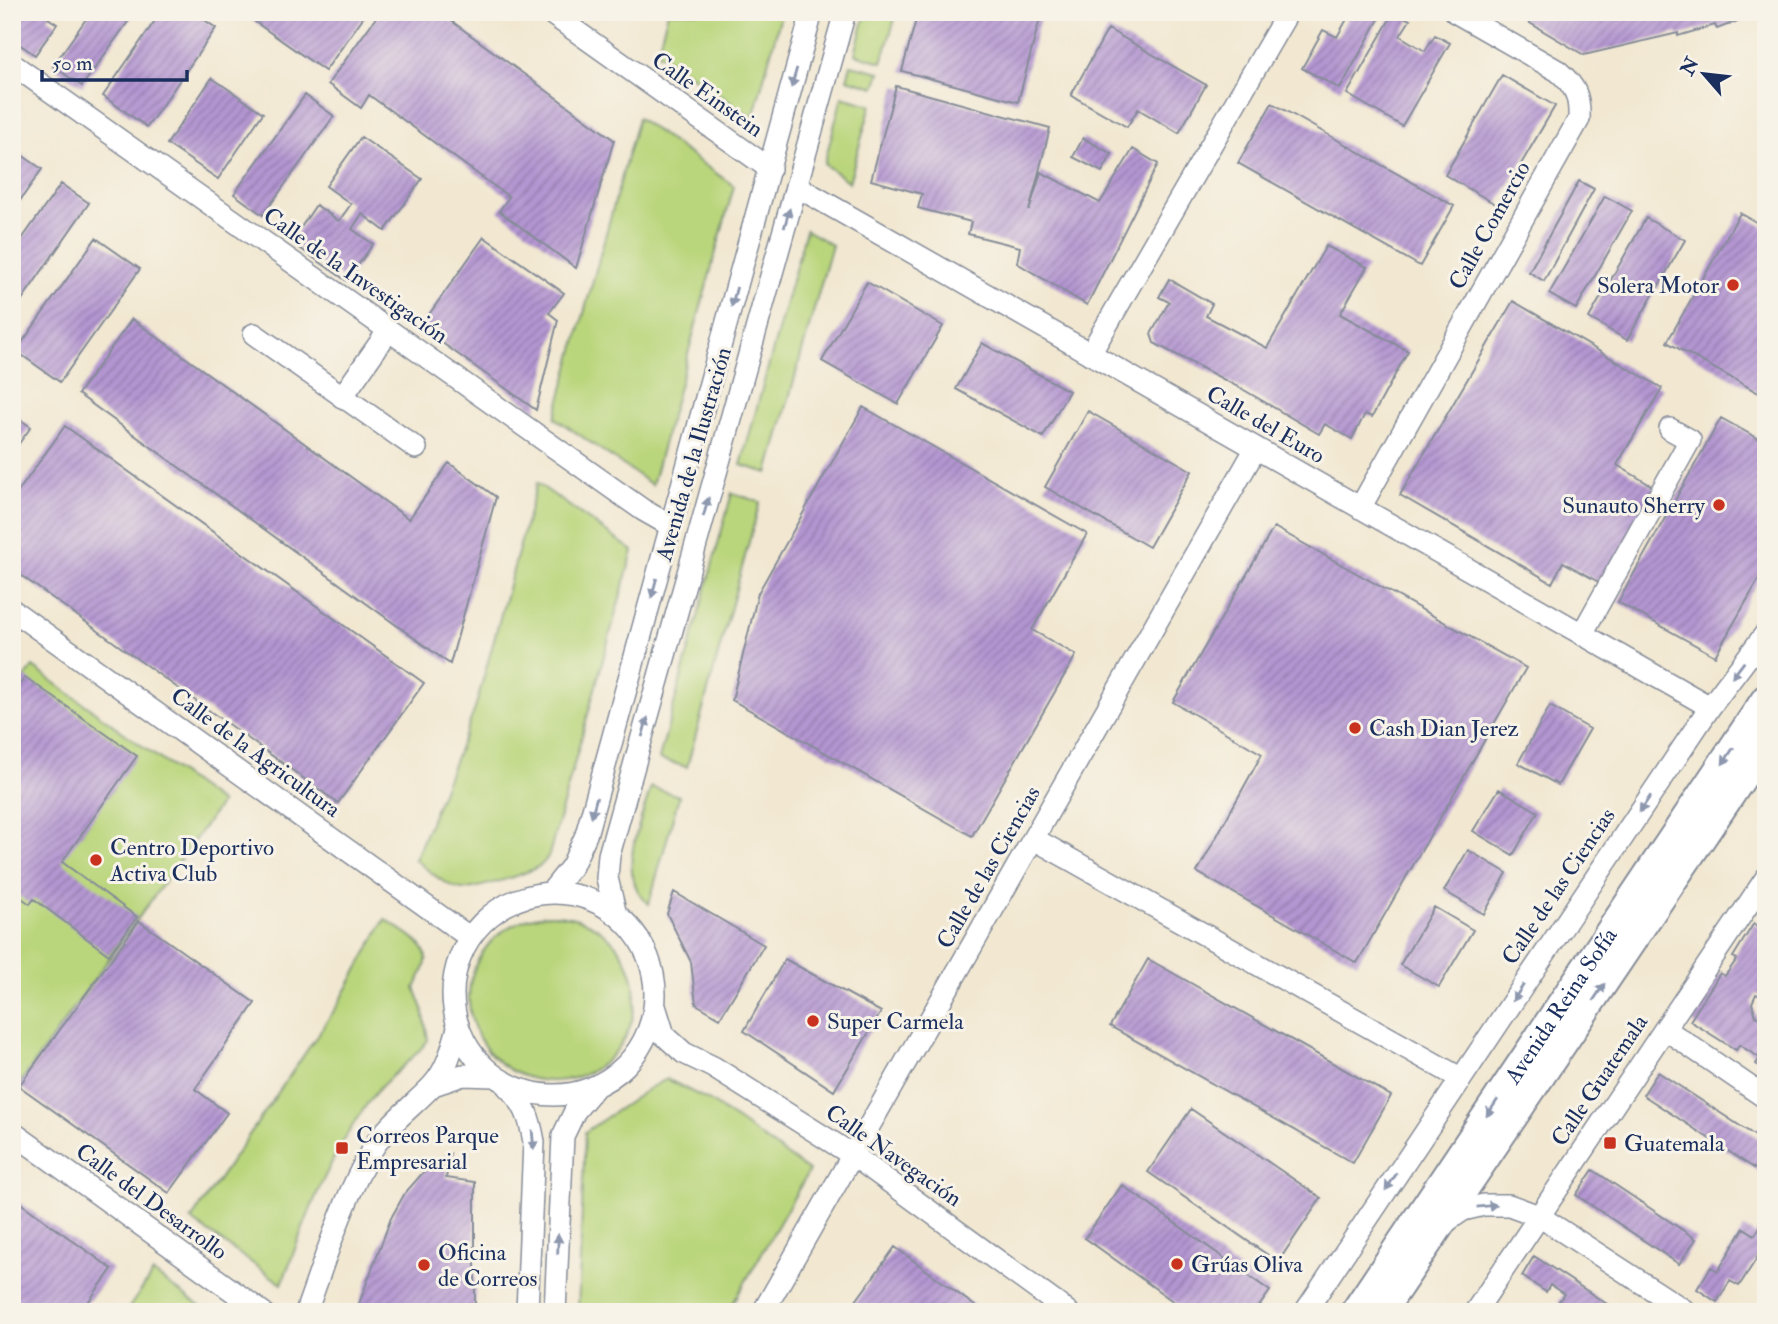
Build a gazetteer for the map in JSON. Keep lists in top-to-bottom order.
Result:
{
  "streets": {
    "main road": ["Avenida Reina Sofía"],
    "street": [
      "Calle Einstein",
      "Calle Comercio",
      "Calle de la Investigación",
      "Calle del Euro",
      "Avenida de la Ilustración",
      "Calle de la Agricultura",
      "Calle de las Ciencias",
      "Calle Guatemala",
      "Calle Navegación",
      "Calle del Desarrollo"
    ]
  },
  "crossings": [
    ["Calle Einstein", "Avenida de la Ilustración"],
    ["Calle Comercio", "Calle del Euro"],
    ["Calle de la Investigación", "Avenida de la Ilustración"],
    ["Calle del Euro", "Avenida de la Ilustración"],
    ["Calle del Euro", "Calle de las Ciencias"],
    ["Avenida de la Ilustración", "Calle de la Agricultura"],
    ["Avenida de la Ilustración", "Calle Navegación"],
    ["Calle de la Agricultura", "Calle Navegación"],
    ["Calle de las Ciencias", "Calle Navegación"]
  ],
  "one_way": ["Calle de las Ciencias"],
  "places": {
    "other": [
      "Solera Motor",
      "Sunauto Sherry",
      "Cash Dian Jerez",
      "Centro Deportivo Activa Club",
      "Super Carmela",
      "Grúas Oliva",
      "Oficina de Correos"
    ],
    "transit": ["Guatemala", "Correos Parque Empresarial"]
  },
  "scale_bar": "50 m",
  "north": "top left"
}
